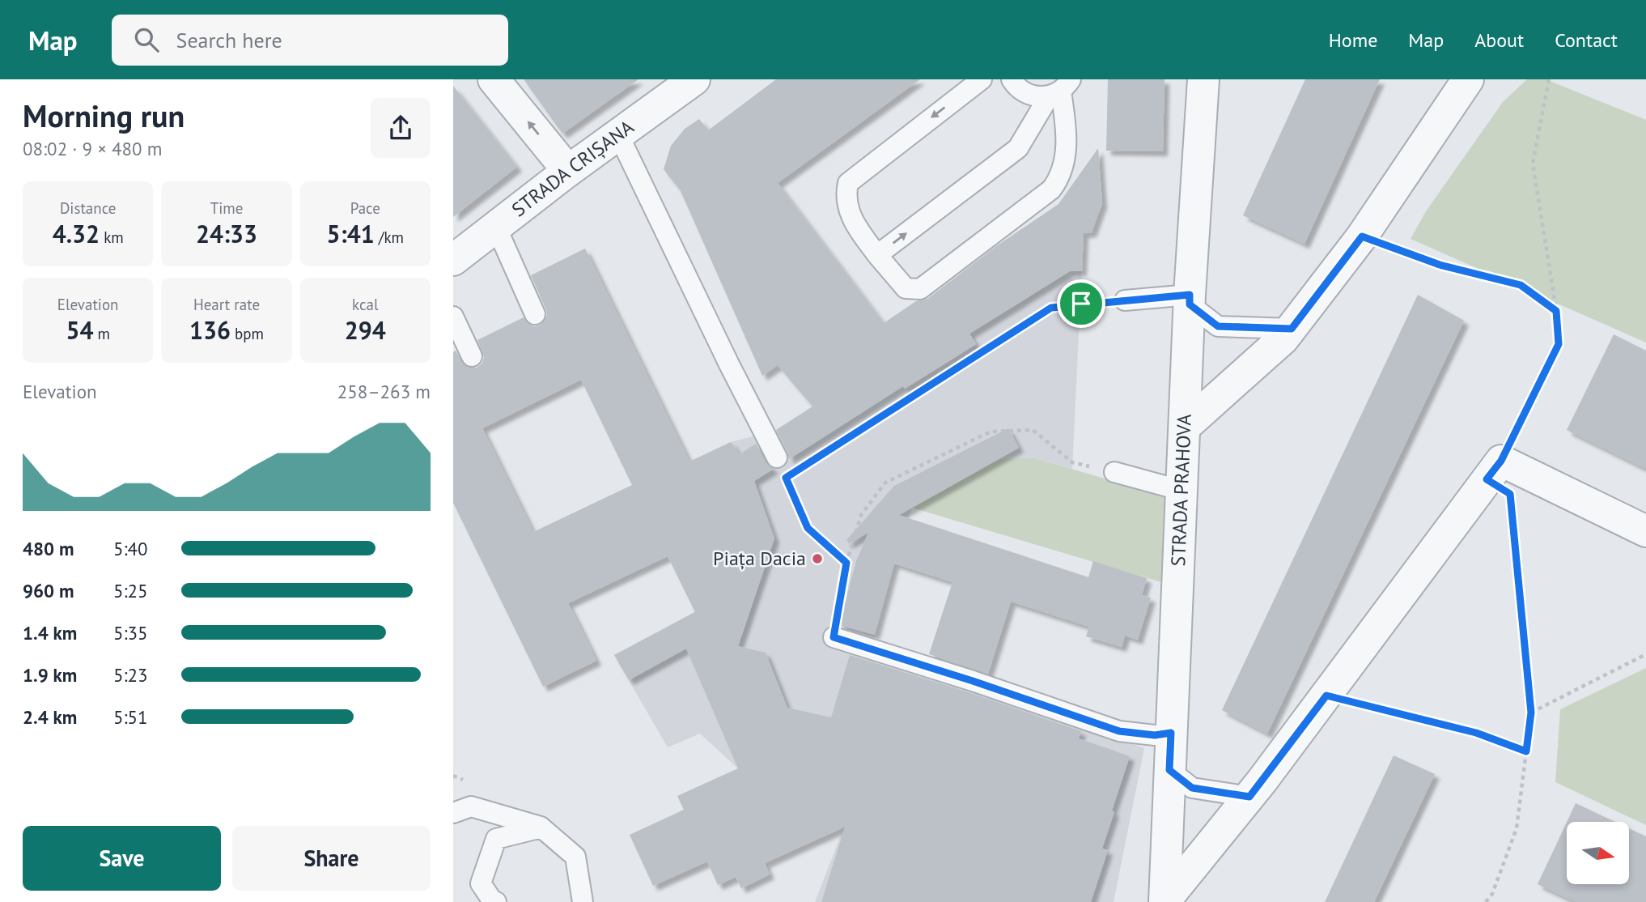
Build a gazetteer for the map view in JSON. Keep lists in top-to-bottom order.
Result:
{
  "streets": {
    "street": ["STRADA CRIȘANA", "STRADA PRAHOVA"]
  },
  "places": ["Piața Dacia"],
  "north": "right",
  "page": {
    "header": "Map",
    "search": "Search here",
    "nav": [
      "Home",
      "Map",
      "About",
      "Contact"
    ],
    "heading": ["Morning run", "08:02 · 9 × 480 m"],
    "stats": [
      ["Distance", "4.32 km"],
      ["Time", "24:33"],
      ["Pace", "5:41 /km"],
      ["Elevation", "54 m"],
      ["Heart rate", "136 bpm"],
      ["kcal", "294"]
    ],
    "chart": ["Elevation", "258–263 m"],
    "list": [
      {
        "name": "480 m",
        "note": "5:40"
      },
      {
        "name": "960 m",
        "note": "5:25"
      },
      {
        "name": "1.4 km",
        "note": "5:35"
      },
      {
        "name": "1.9 km",
        "note": "5:23"
      },
      {
        "name": "2.4 km",
        "note": "5:51"
      }
    ],
    "buttons": ["Save", "Share"]
  }
}
